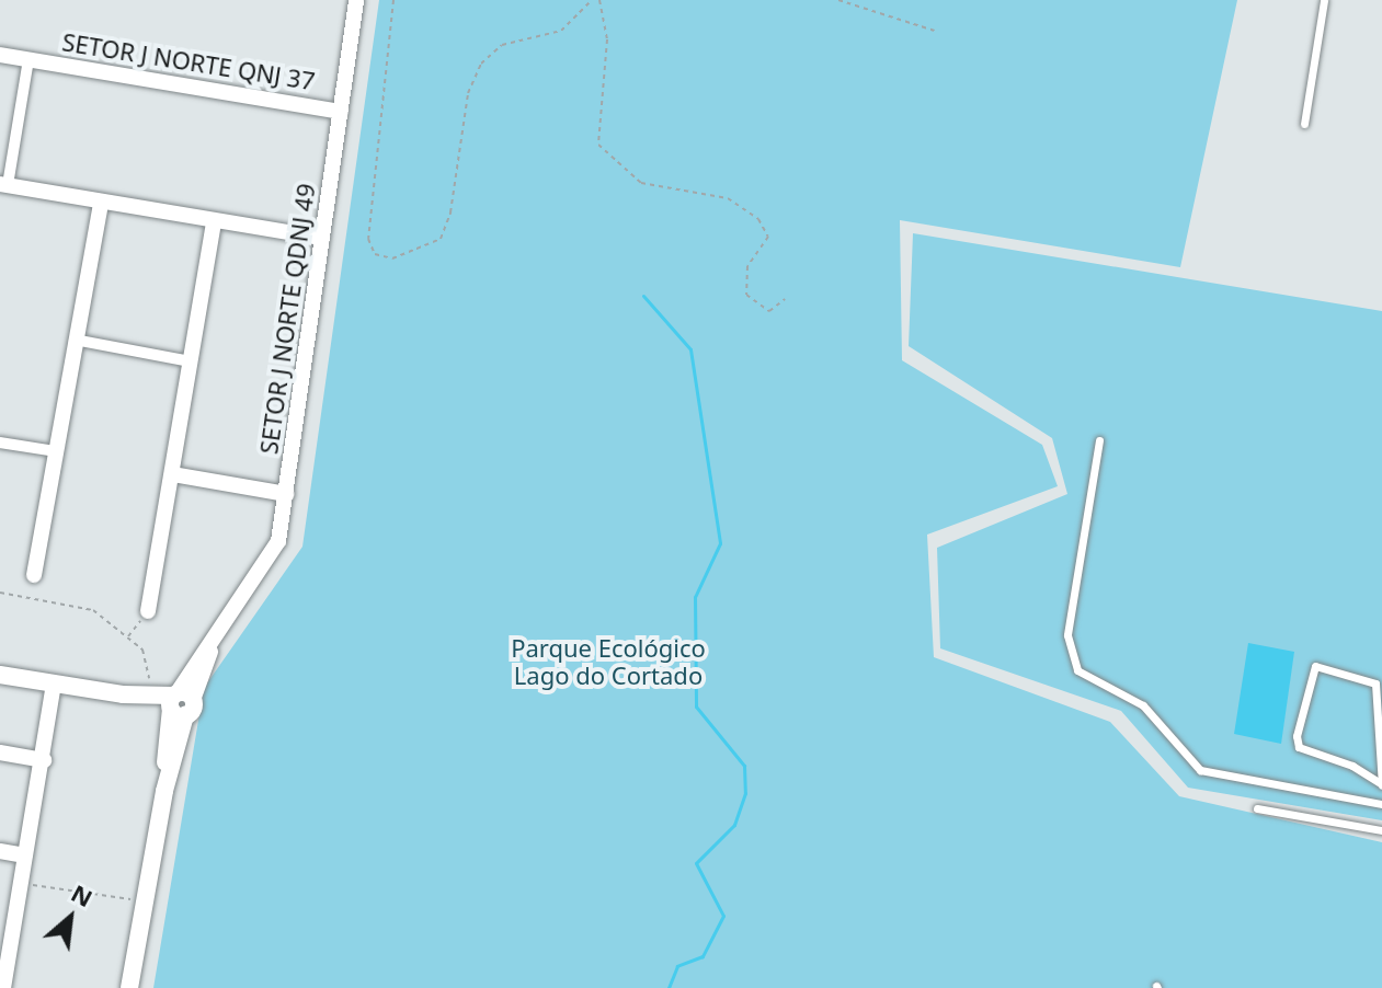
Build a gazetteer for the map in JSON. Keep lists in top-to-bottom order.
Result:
{
  "streets": {
    "street": ["SETOR J NORTE QNJ 37", "SETOR J NORTE QDNJ 49"]
  },
  "crossings": [
    ["SETOR J NORTE QNJ 37", "SETOR J NORTE QDNJ 49"]
  ],
  "parks": ["Parque Ecológico Lago do Cortado"],
  "north": "top right"
}
